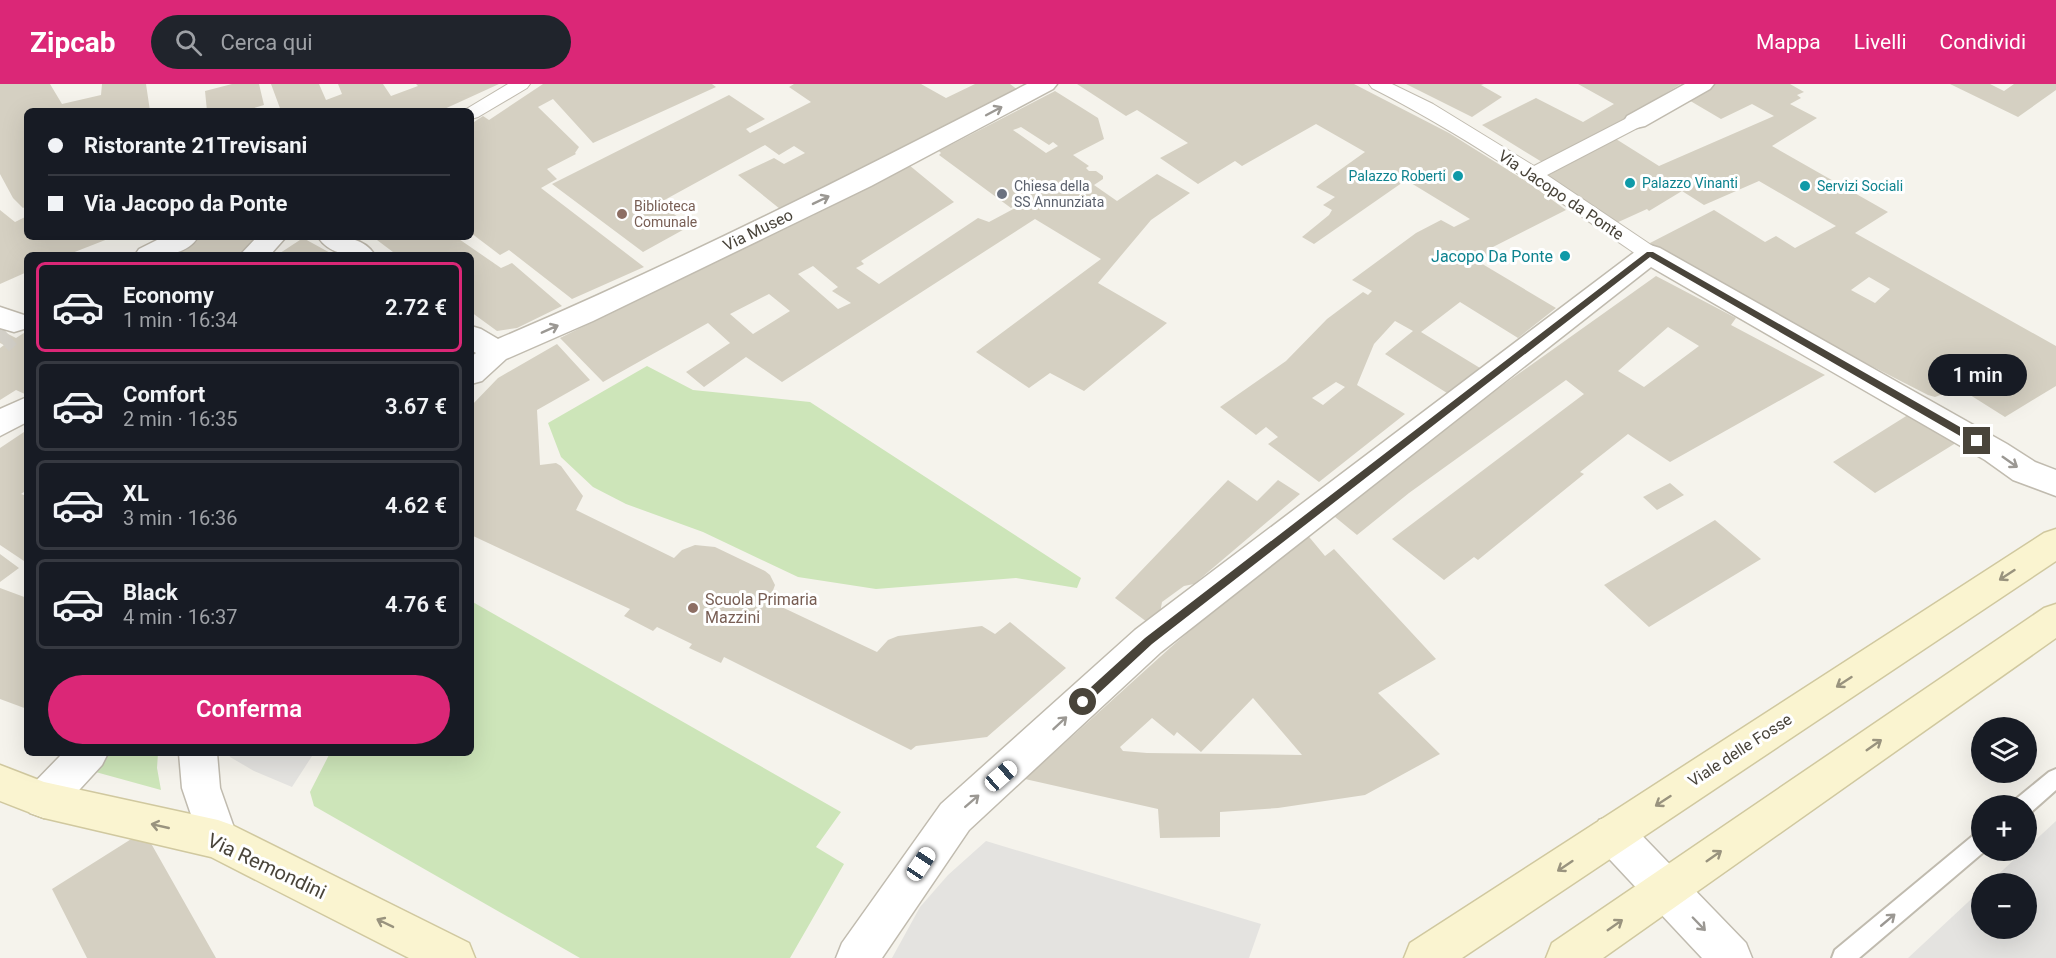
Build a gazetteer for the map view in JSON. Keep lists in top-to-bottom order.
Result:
{
  "streets": {
    "main road": ["Viale delle Fosse", "Via Remondini"],
    "street": ["Via Jacopo da Ponte", "Via Museo"]
  },
  "one_way": ["Via Jacopo da Ponte", "Via Museo", "Via Remondini"],
  "places": [
    "Palazzo Roberti",
    "Palazzo Vinanti",
    "Servizi Sociali",
    "Chiesa della SS Annunziata",
    "Biblioteca Comunale",
    "Jacopo Da Ponte",
    "Scuola Primaria Mazzini"
  ],
  "page": {
    "header": "Zipcab",
    "search": "Cerca qui",
    "nav": ["Mappa", "Livelli", "Condividi"],
    "banner": ["Ristorante 21Trevisani", "Via Jacopo da Ponte"],
    "list": [
      {
        "name": "Economy",
        "note": "1 min · 16:34",
        "value": "2.72 €"
      },
      {
        "name": "Comfort",
        "note": "2 min · 16:35",
        "value": "3.67 €"
      },
      {
        "name": "XL",
        "note": "3 min · 16:36",
        "value": "4.62 €"
      },
      {
        "name": "Black",
        "note": "4 min · 16:37",
        "value": "4.76 €"
      }
    ],
    "bubble": "1 min",
    "buttons": "Conferma",
    "map_buttons": ["+", "−"]
  }
}
